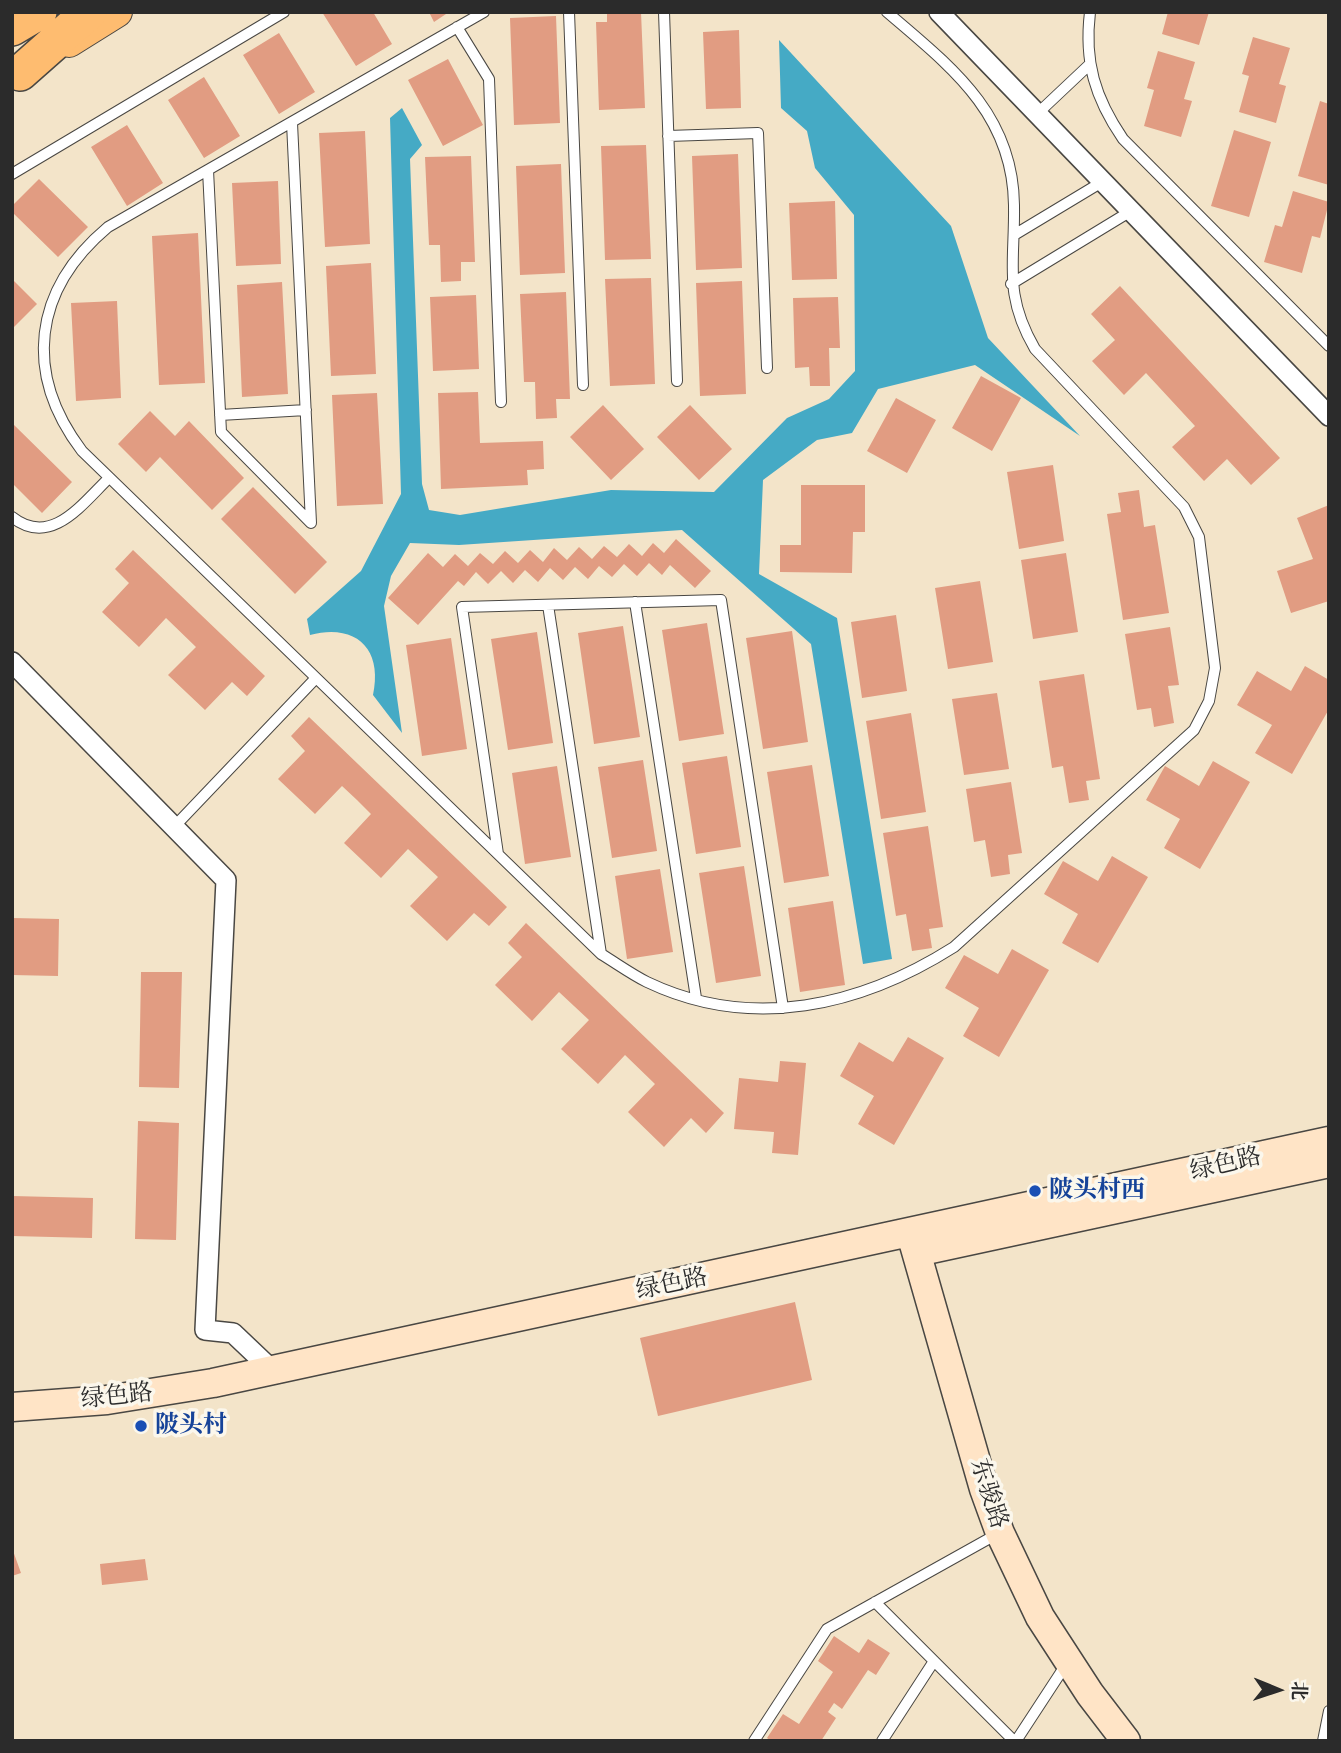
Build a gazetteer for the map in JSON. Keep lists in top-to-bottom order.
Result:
{
  "streets": {
    "main road": ["绿色路", "东骏路"]
  },
  "crossings": [
    ["绿色路", "东骏路"]
  ],
  "places": ["陂头村西", "陂头村"],
  "north": "right"
}
